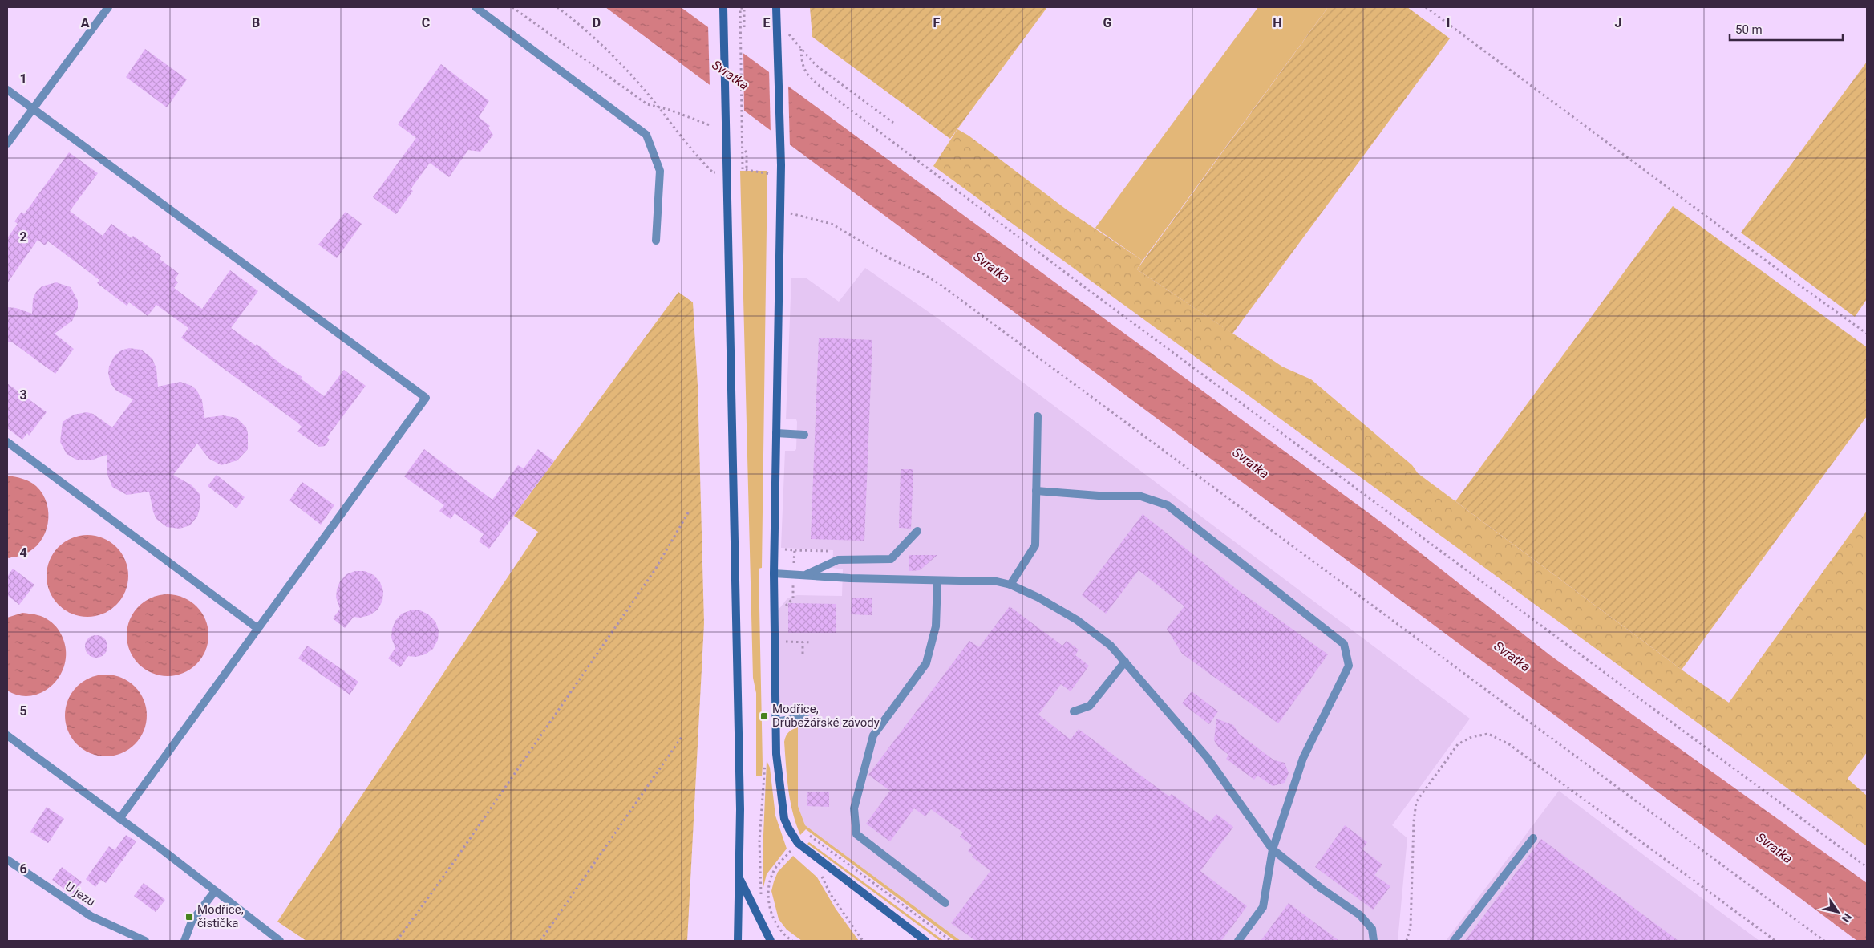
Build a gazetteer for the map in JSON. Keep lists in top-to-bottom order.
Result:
{
  "streets": {
    "street": ["U jezu"]
  },
  "water": ["Svratka"],
  "places": {
    "transit": ["Modřice, Drůbežářské závody", "Modřice, čistička"]
  },
  "scale_bar": "50 m",
  "north": "bottom right",
  "grid": {
    "columns": [
      "A",
      "B",
      "C",
      "D",
      "E",
      "F",
      "G",
      "H",
      "I",
      "J"
    ],
    "rows": [
      "1",
      "2",
      "3",
      "4",
      "5",
      "6"
    ]
  }
}
